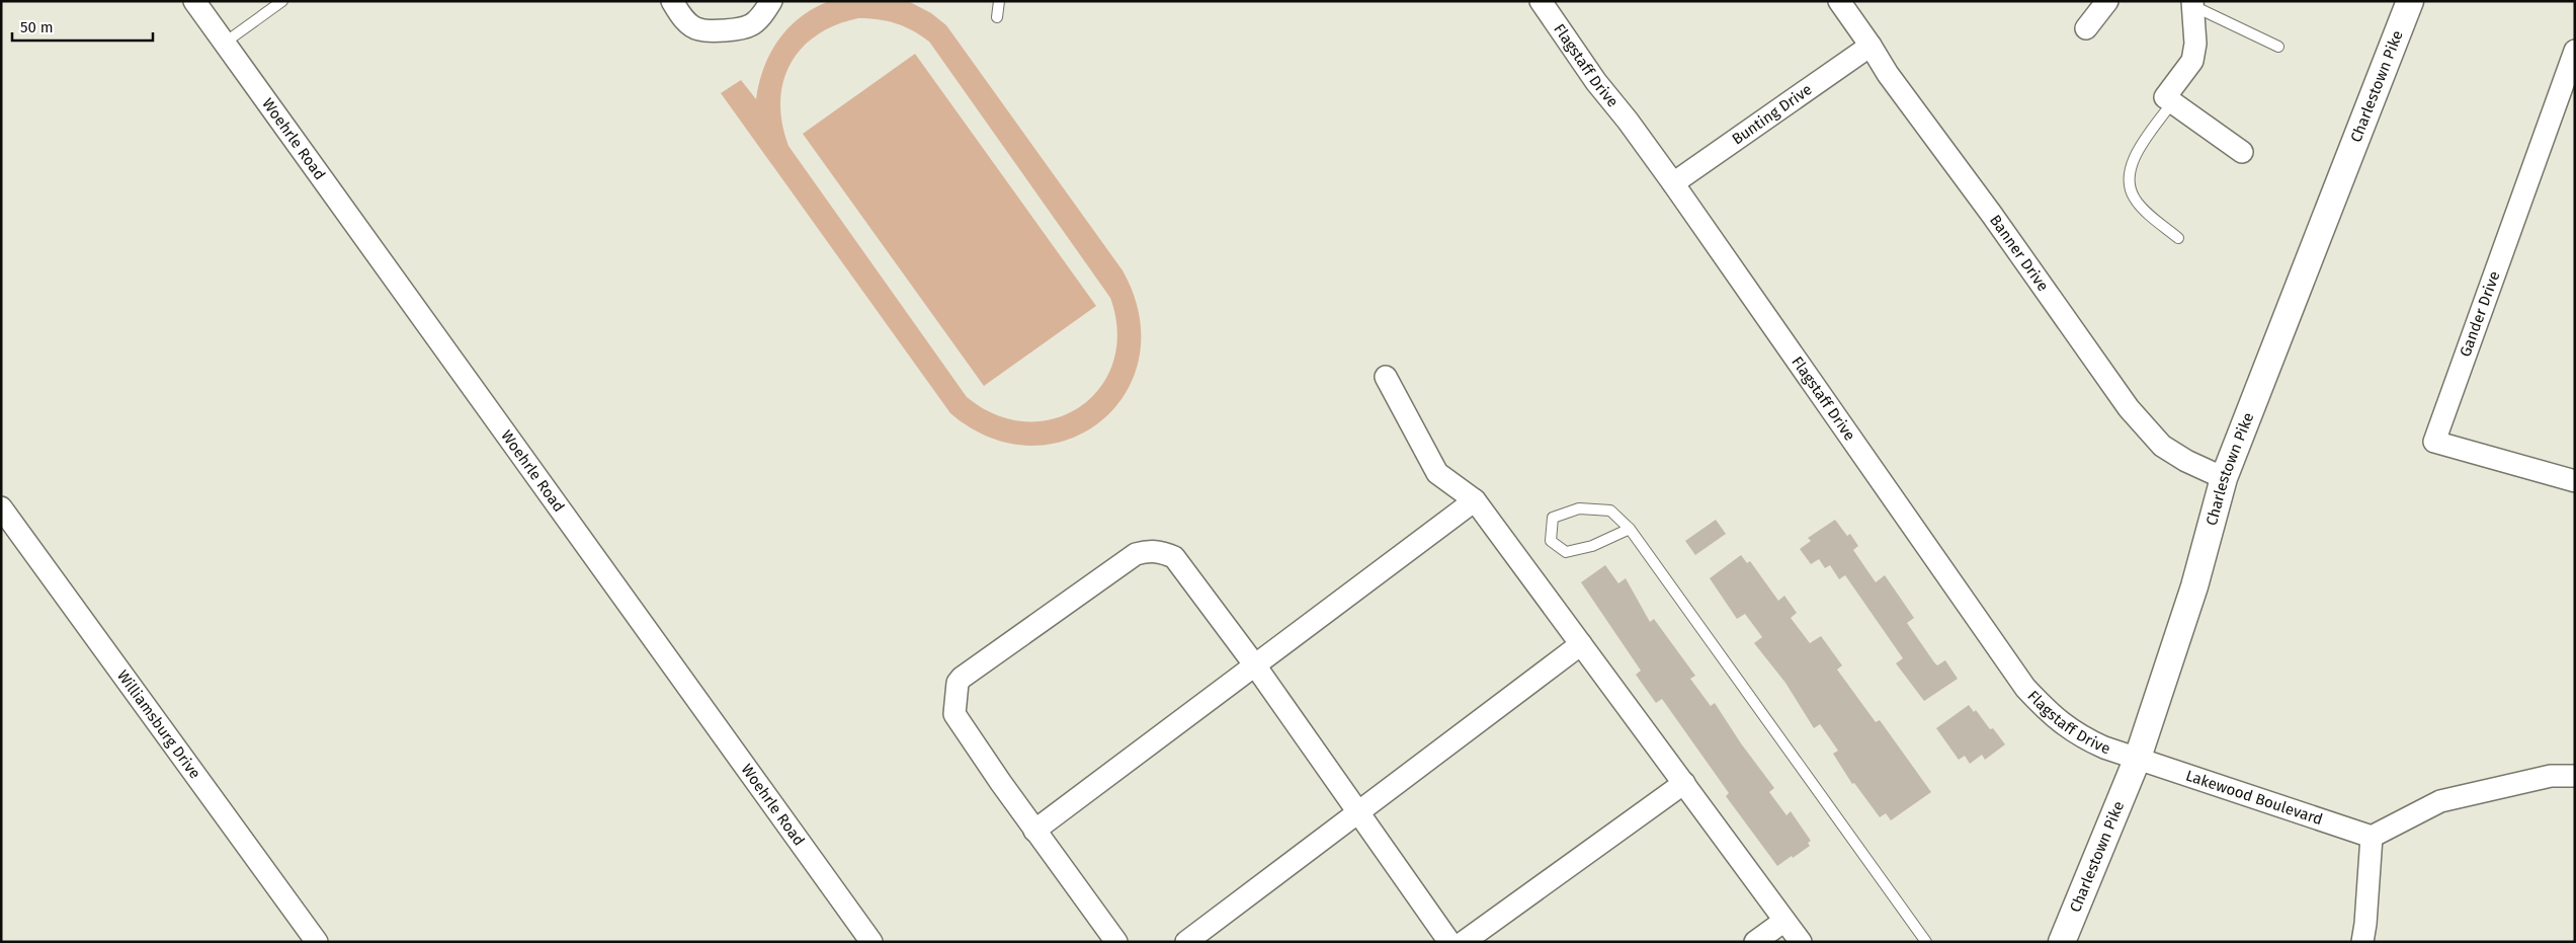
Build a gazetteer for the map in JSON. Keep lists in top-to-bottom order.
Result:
{
  "streets": {
    "street": [
      "Flagstaff Drive",
      "Charlestown Pike",
      "Bunting Drive",
      "Woehrle Road",
      "Banner Drive",
      "Gander Drive",
      "Williamsburg Drive",
      "Lakewood Boulevard"
    ]
  },
  "crossings": [
    ["Flagstaff Drive", "Charlestown Pike"],
    ["Flagstaff Drive", "Bunting Drive"],
    ["Flagstaff Drive", "Lakewood Boulevard"],
    ["Charlestown Pike", "Banner Drive"],
    ["Charlestown Pike", "Lakewood Boulevard"],
    ["Bunting Drive", "Banner Drive"]
  ],
  "scale_bar": "50 m"
}
